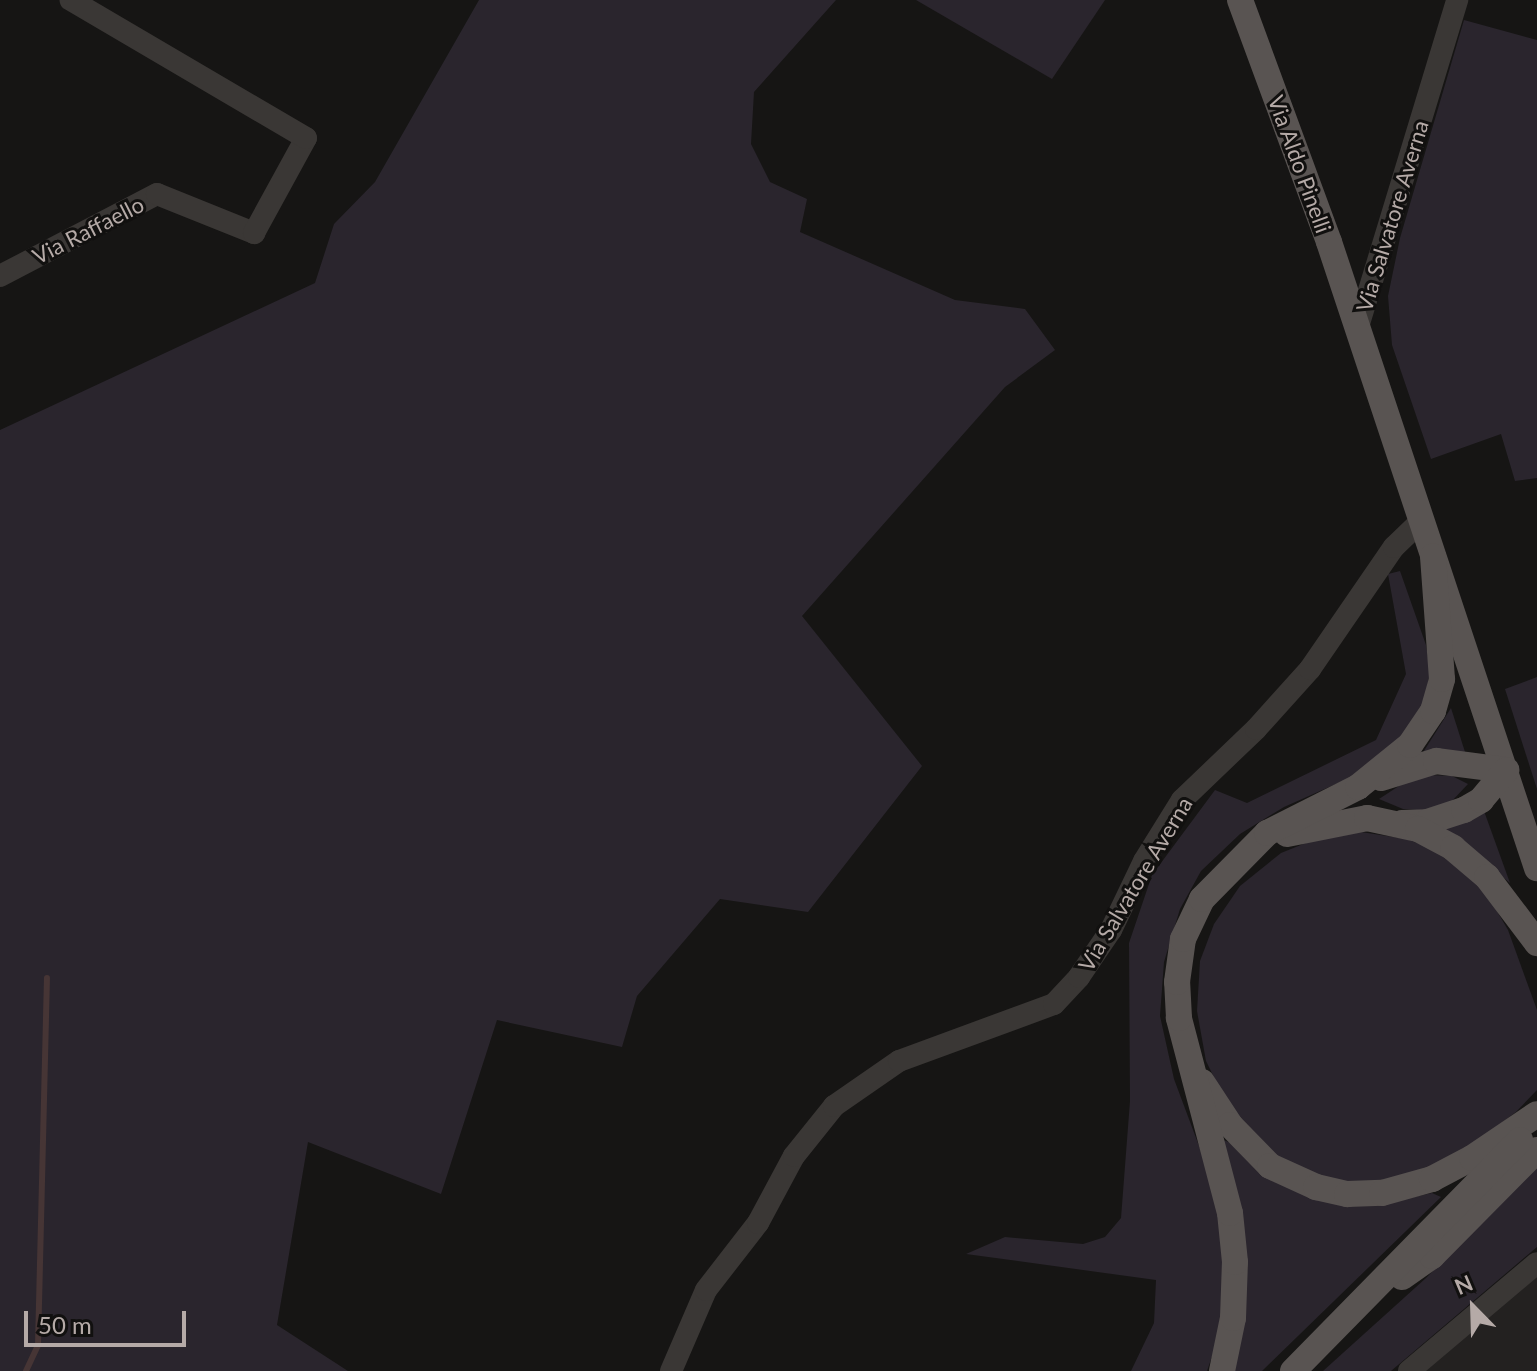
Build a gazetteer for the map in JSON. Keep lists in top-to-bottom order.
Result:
{
  "streets": {
    "main road": ["Via Aldo Pinelli", "Via Salvatore Averna"],
    "street": ["Via Raffaello"]
  },
  "crossings": [
    ["Via Aldo Pinelli", "Via Salvatore Averna"]
  ],
  "scale_bar": "50 m",
  "north": "top left"
}
